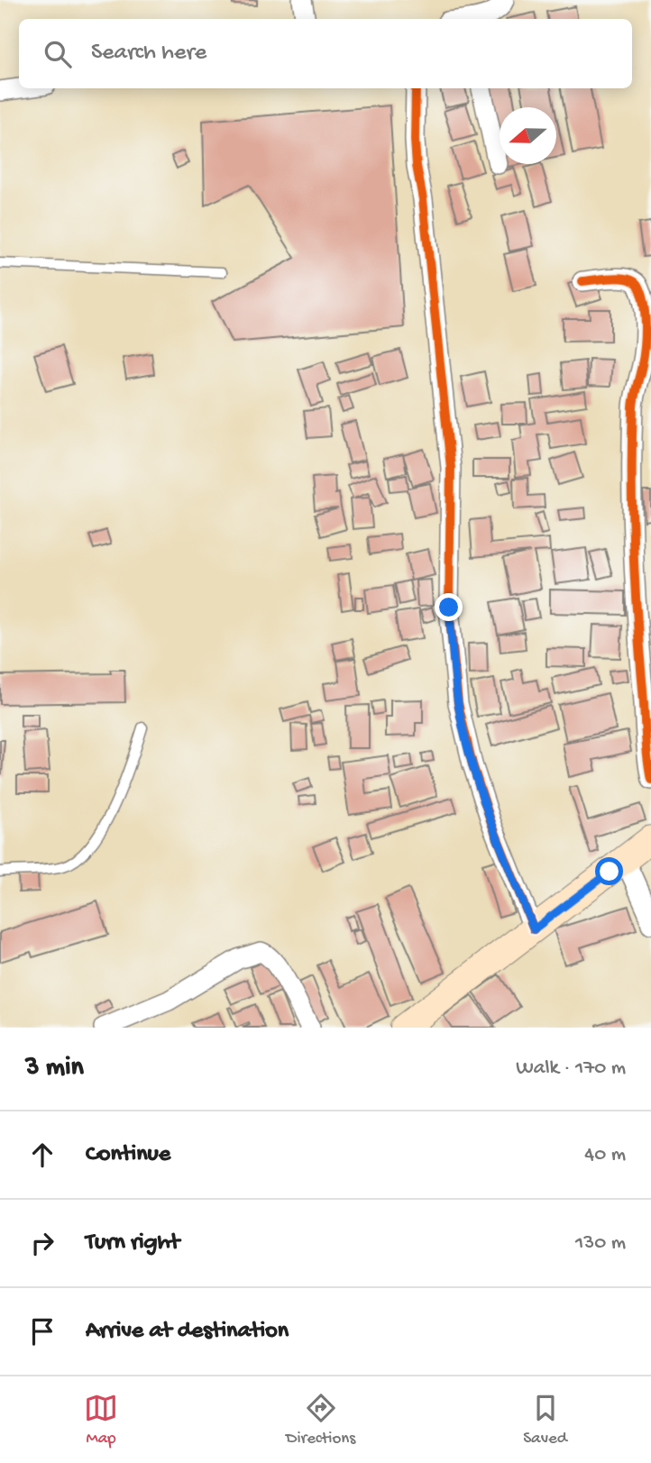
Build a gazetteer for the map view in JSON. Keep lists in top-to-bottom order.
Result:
{
  "north": "left",
  "page": {
    "search": "Search here",
    "heading": ["3 min", "Walk · 170 m"],
    "list": [
      ["Continue", "40 m"],
      ["Turn right", "130 m"],
      "Arrive at destination"
    ],
    "nav": ["Map", "Directions", "Saved"]
  }
}
